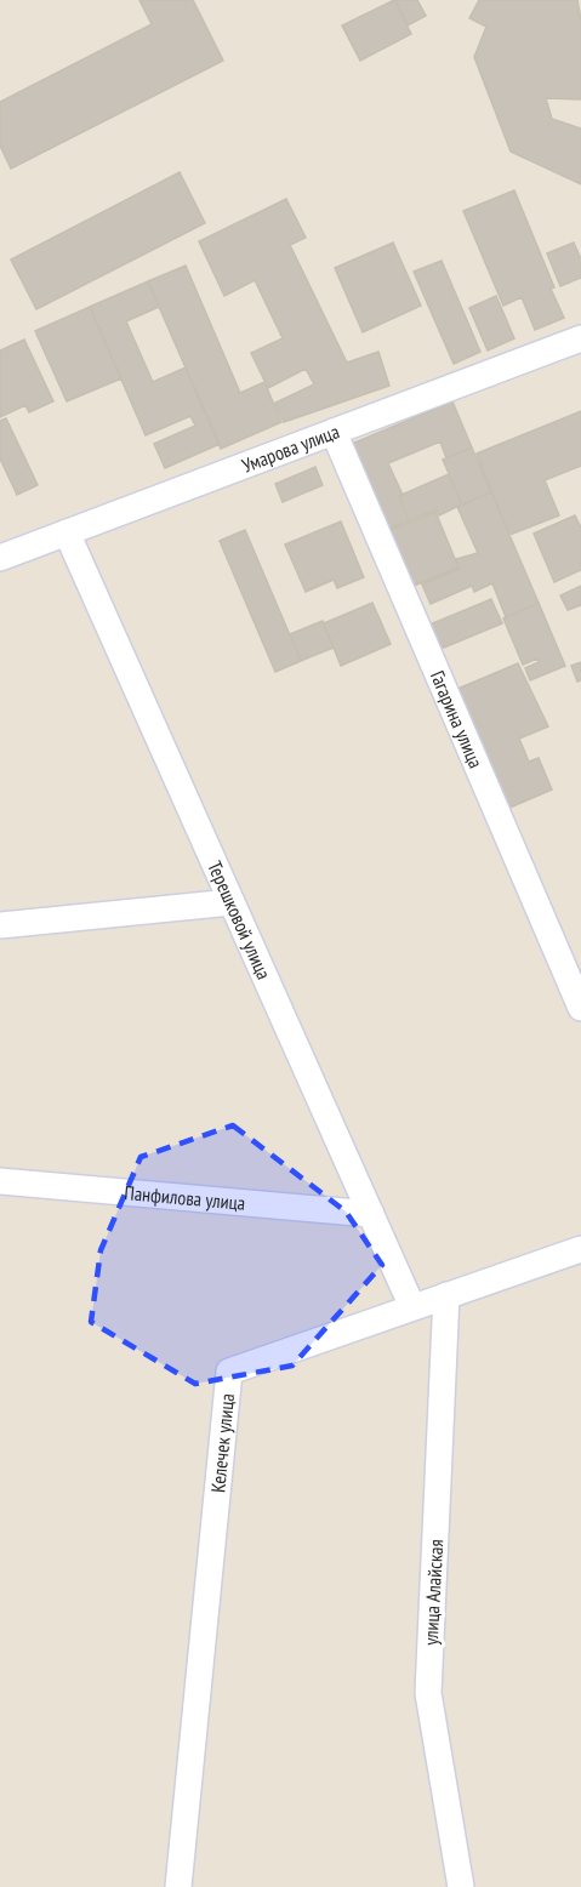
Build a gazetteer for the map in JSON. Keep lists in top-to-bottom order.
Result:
{
  "streets": {
    "street": [
      "Умарова улица",
      "Гагарина улица",
      "Терешковой улица",
      "Панфилова улица",
      "Келечек улица",
      "улица Алайская"
    ]
  },
  "crossings": [
    ["Умарова улица", "Гагарина улица"],
    ["Умарова улица", "Терешковой улица"],
    ["Терешковой улица", "Панфилова улица"],
    ["Терешковой улица", "Келечек улица"],
    ["Келечек улица", "улица Алайская"]
  ]
}
